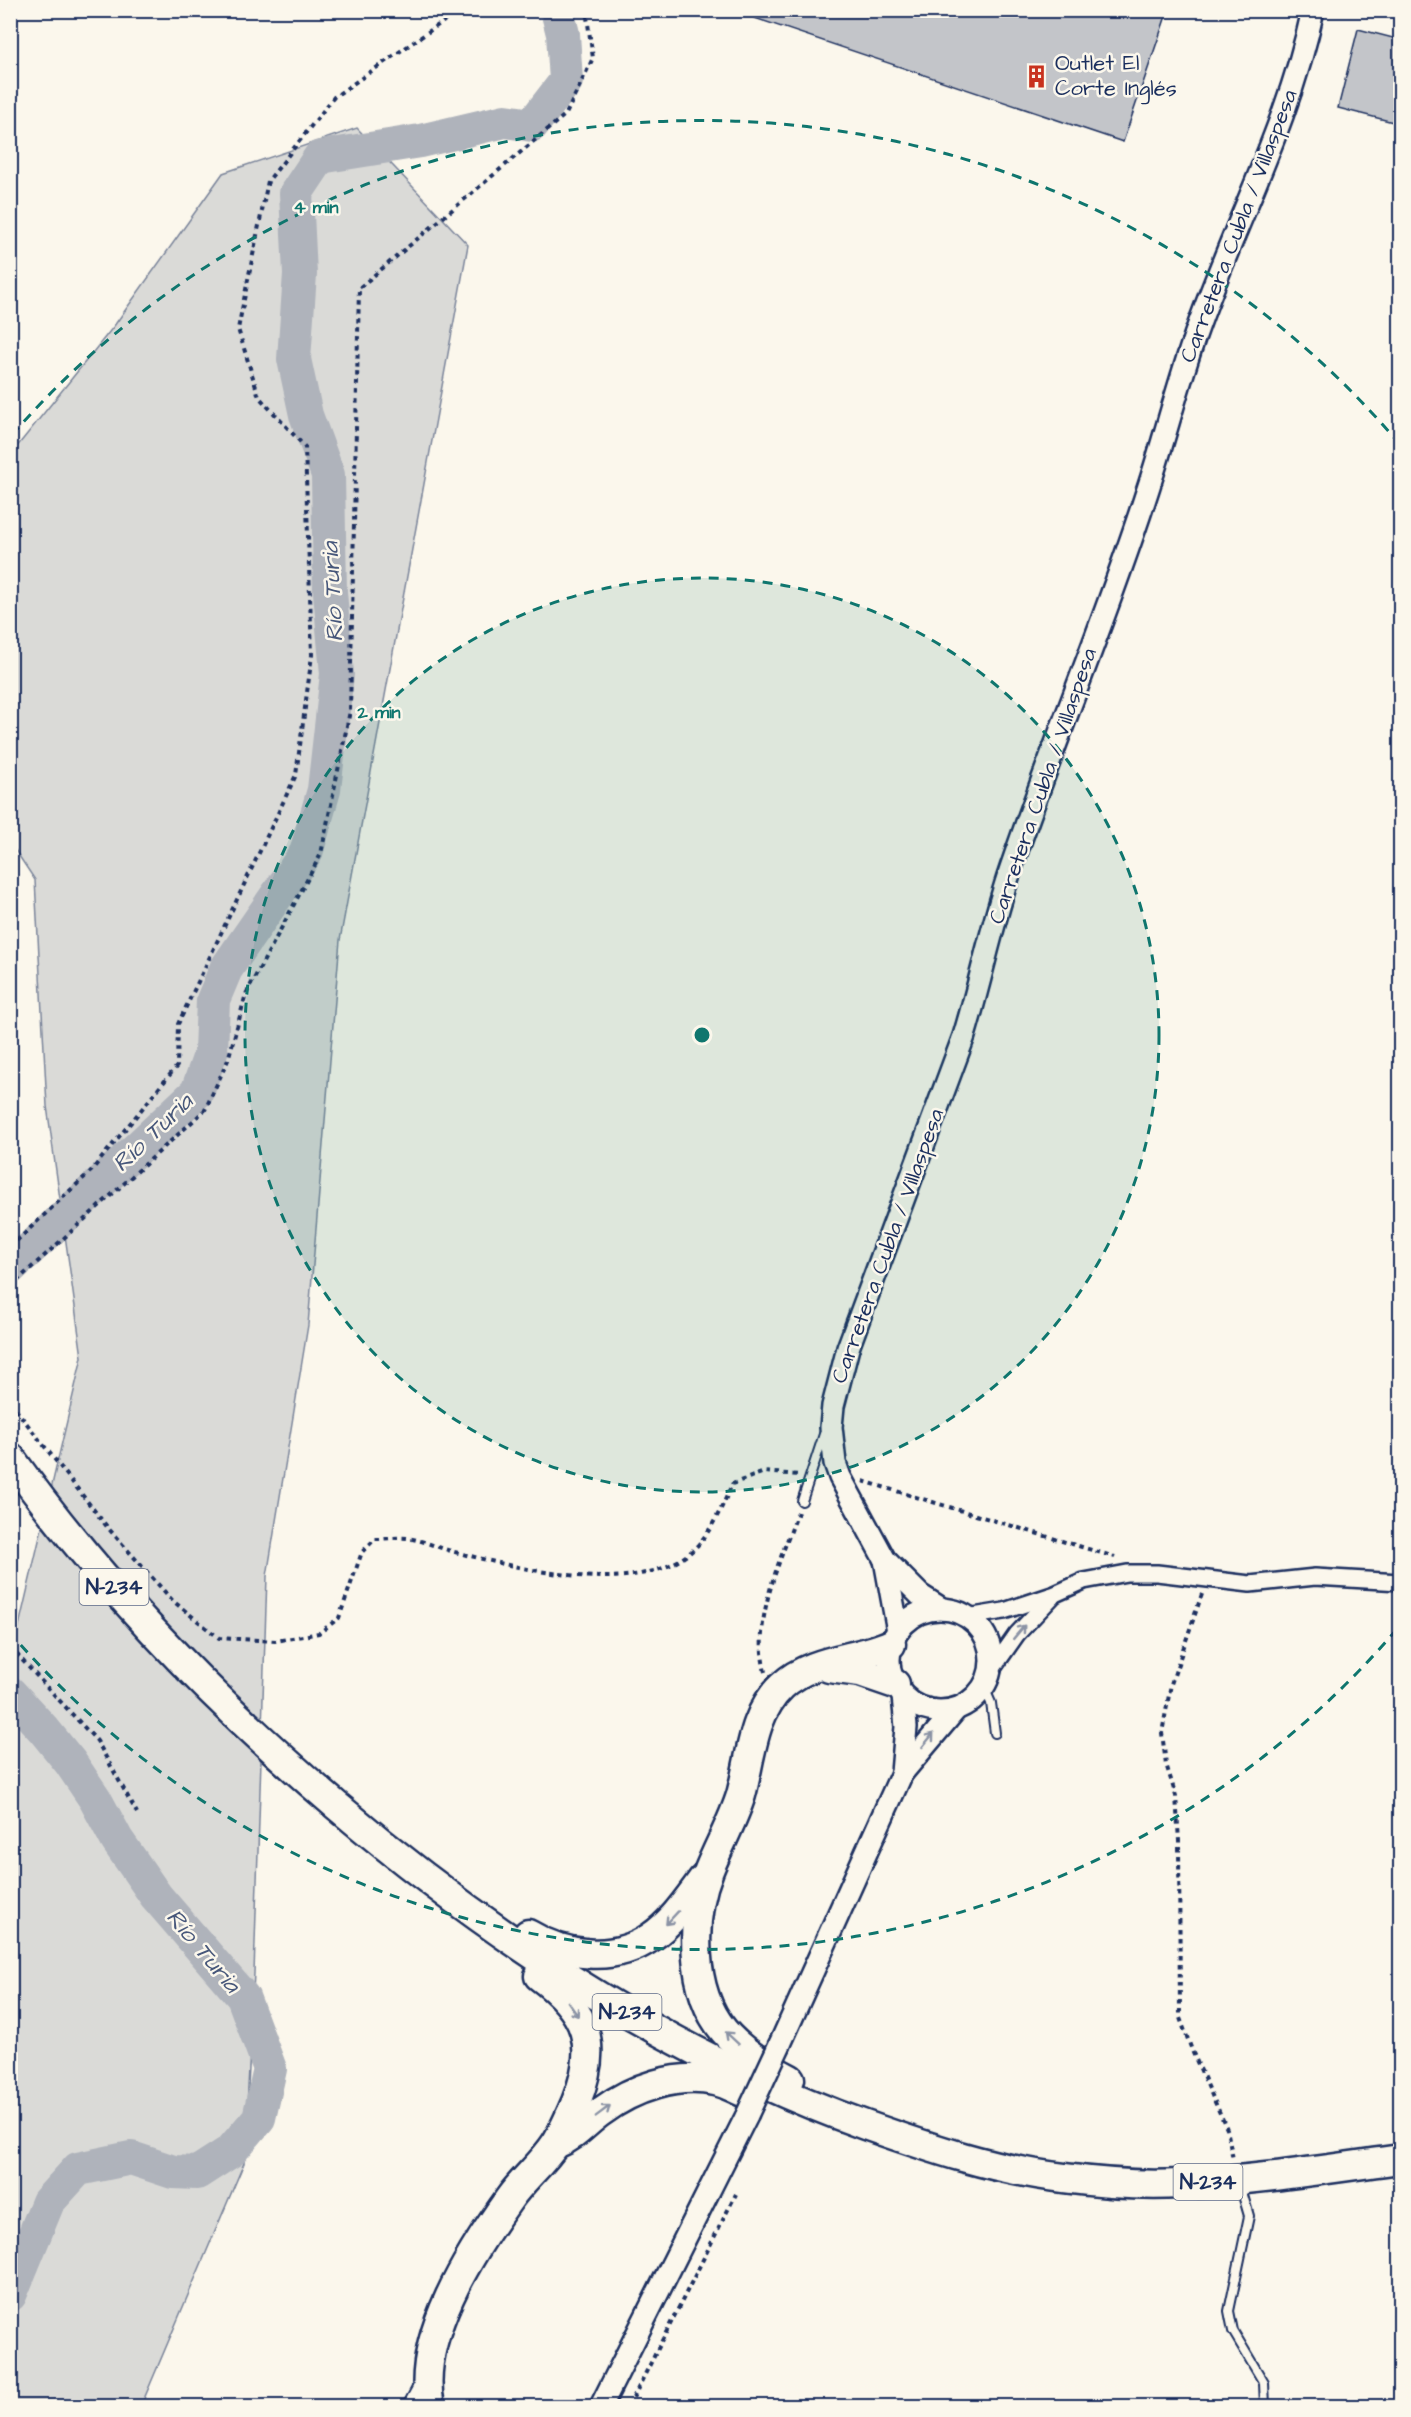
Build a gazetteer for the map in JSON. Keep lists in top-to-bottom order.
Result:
{
  "streets": {
    "highway": ["N-234"],
    "street": ["Carretera Cubla / Villaspesa"]
  },
  "water": ["Río Turia"],
  "places": {
    "building": ["Outlet El Corte Inglés"]
  },
  "rings": ["4 min", "2 min"]
}
